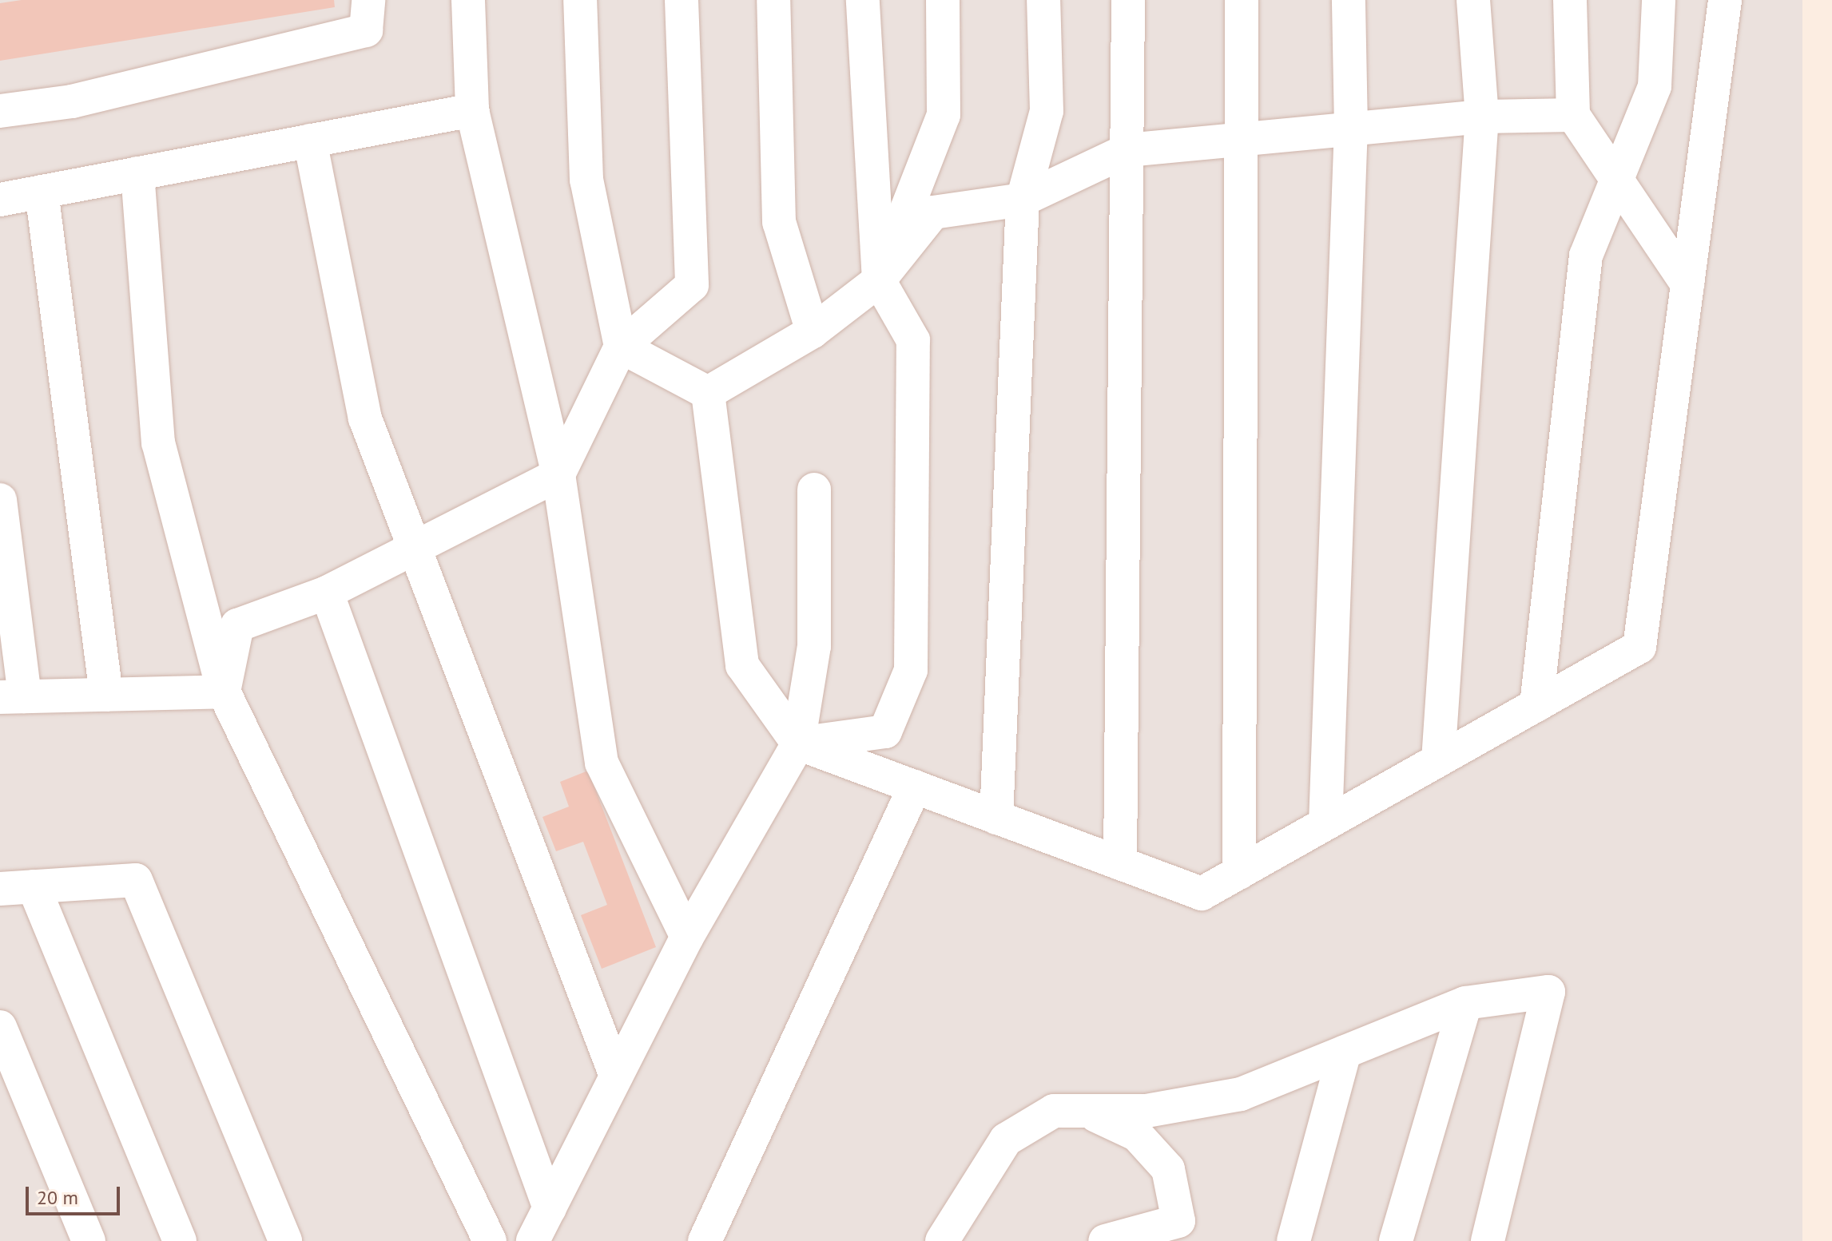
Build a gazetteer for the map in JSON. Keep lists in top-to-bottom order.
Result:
{
  "scale_bar": "20 m"
}
